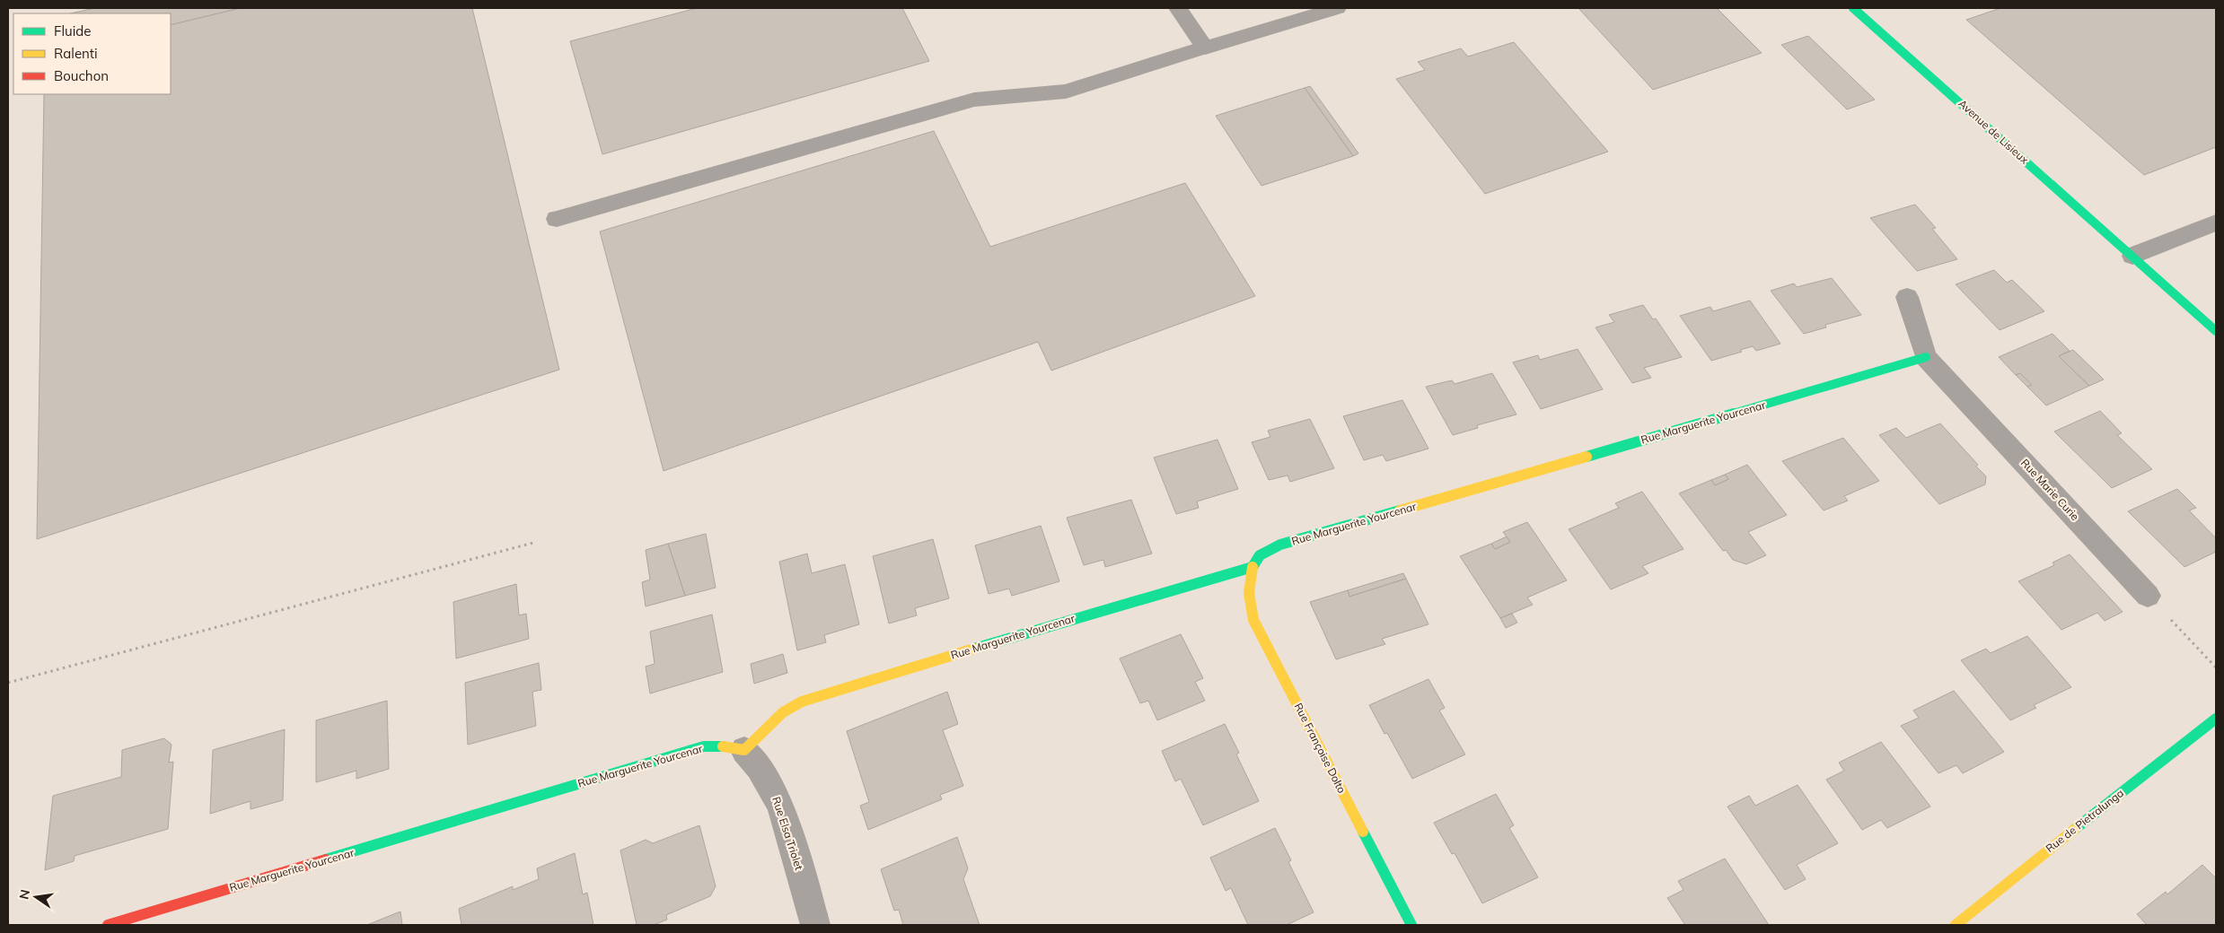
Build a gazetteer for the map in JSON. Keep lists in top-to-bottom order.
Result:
{
  "streets": {
    "street": [
      "Avenue de Lisieux",
      "Rue Marguerite Yourcenar",
      "Rue Marie Curie",
      "Rue Françoise Dolto",
      "Rue de Pietralunga",
      "Rue Elsa Triolet"
    ]
  },
  "crossings": [
    ["Rue Marguerite Yourcenar", "Rue Marie Curie"],
    ["Rue Marguerite Yourcenar", "Rue Françoise Dolto"],
    ["Rue Marguerite Yourcenar", "Rue Elsa Triolet"]
  ],
  "legend": ["Fluide", "Ralenti", "Bouchon"],
  "north": "left"
}
